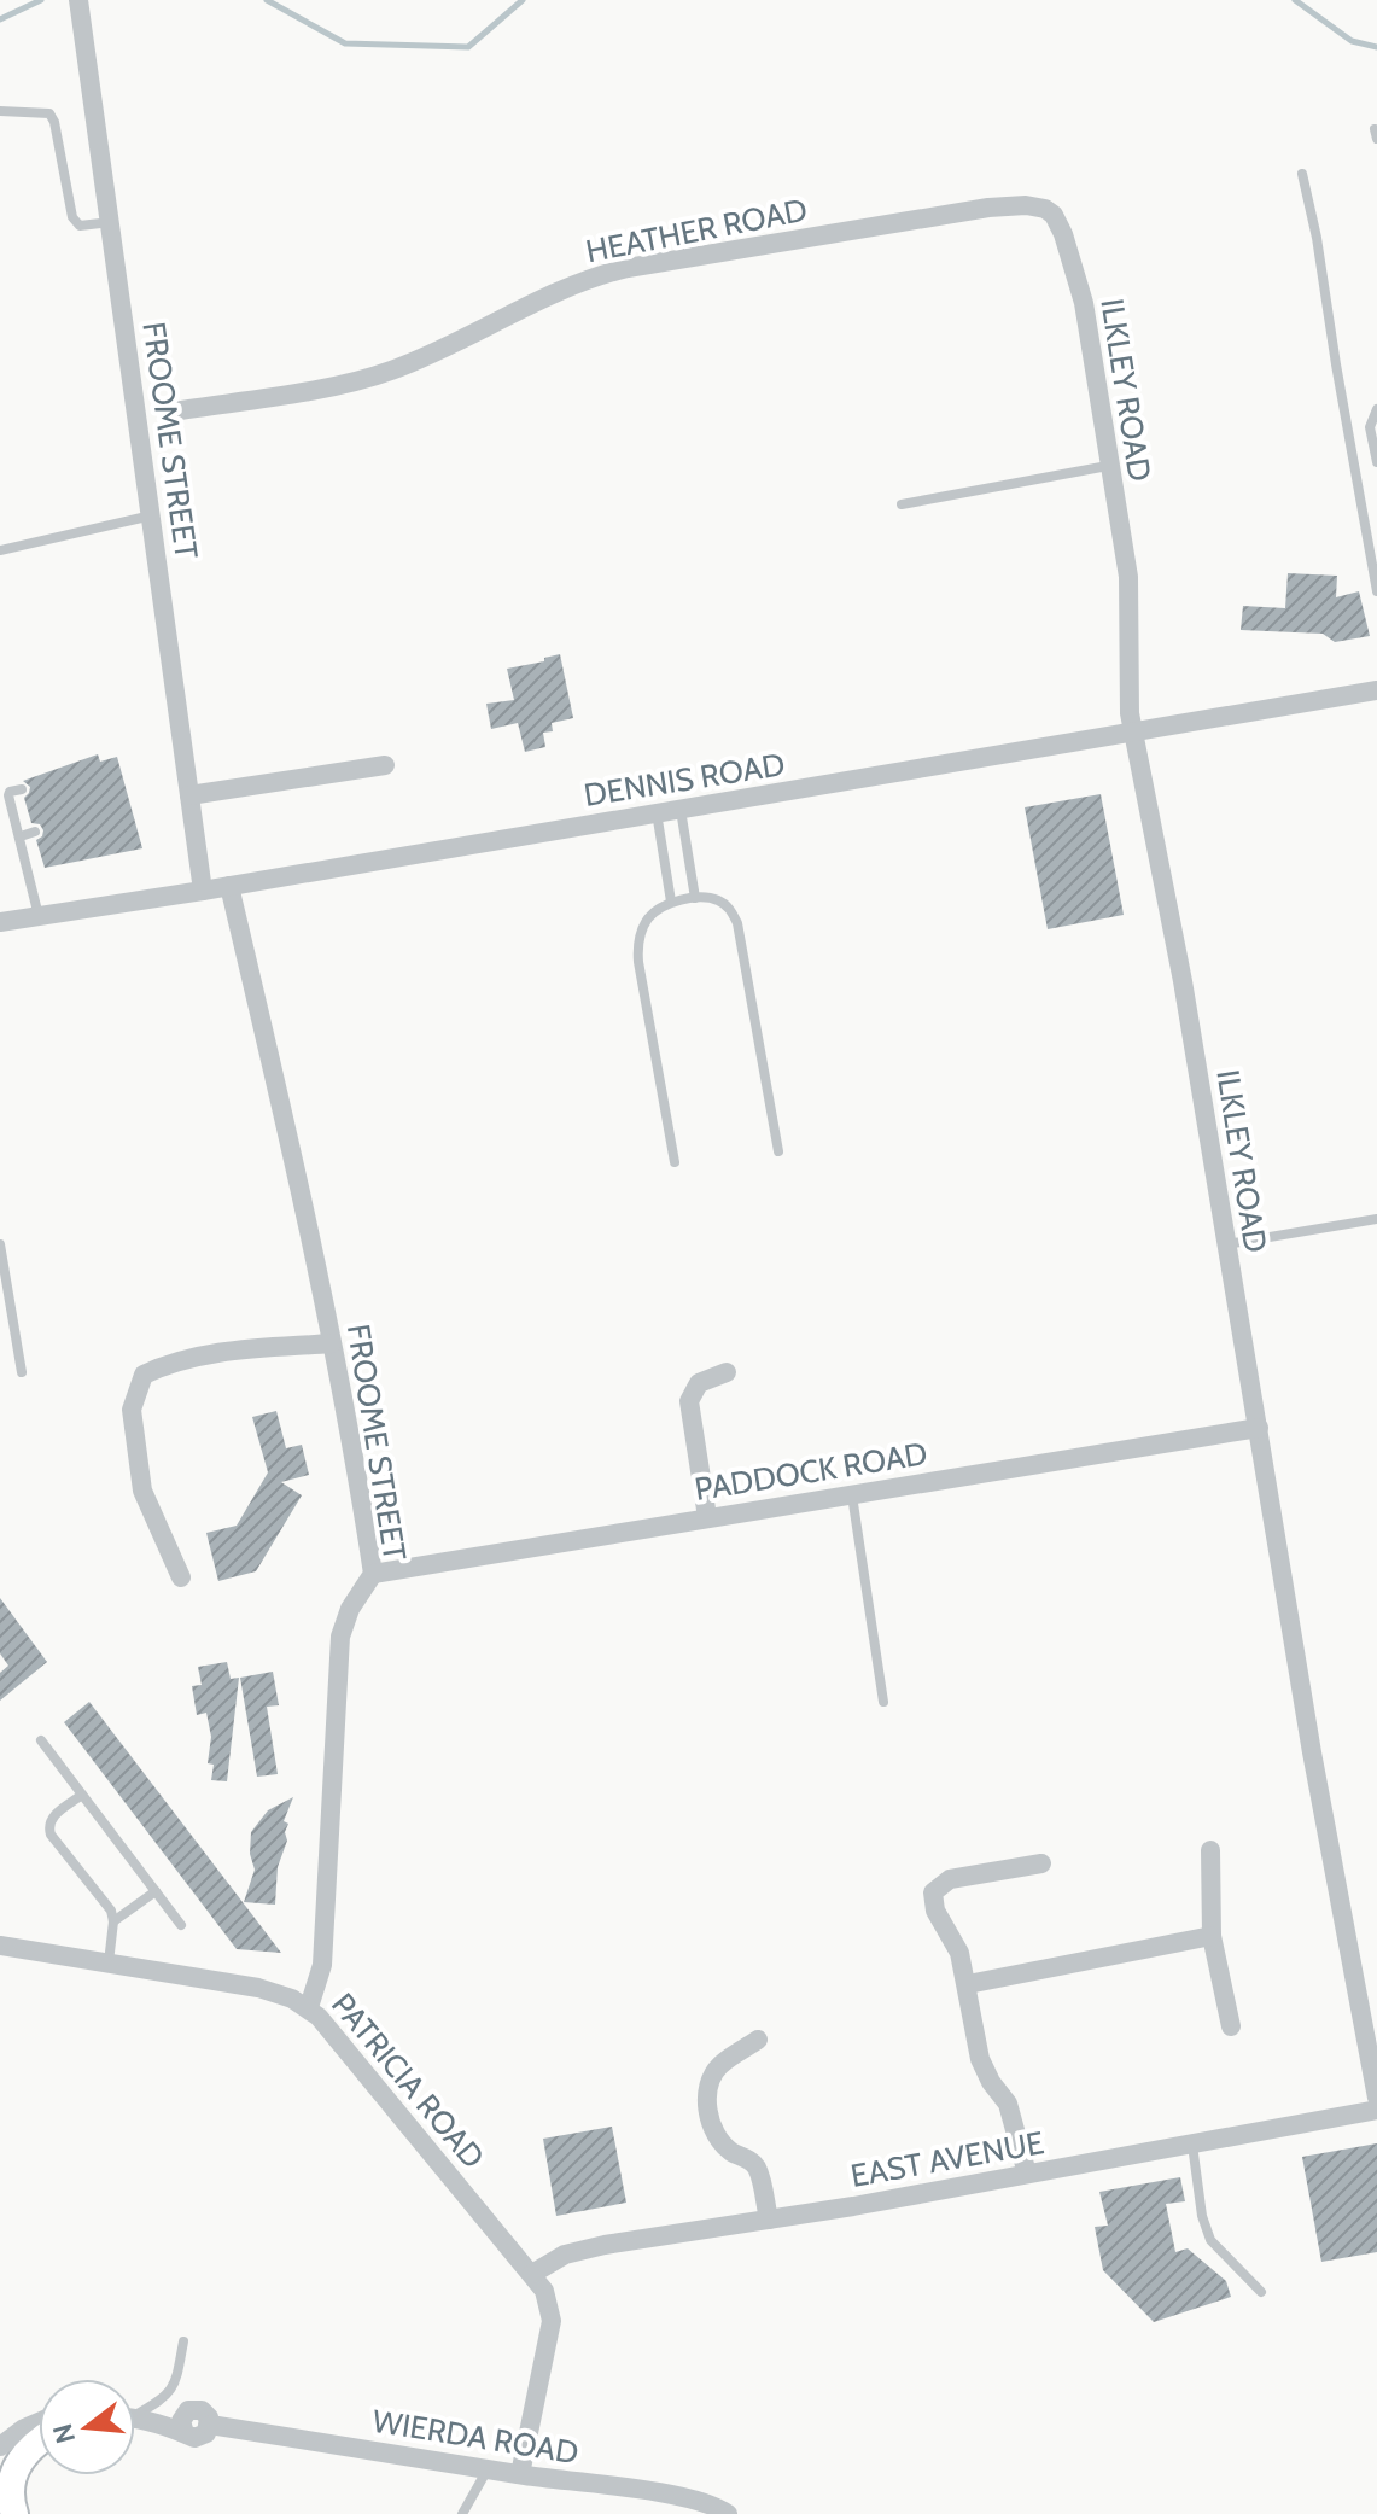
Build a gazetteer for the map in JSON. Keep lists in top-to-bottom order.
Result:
{
  "streets": {
    "street": [
      "HEATHER ROAD",
      "ILKLEY ROAD",
      "FROOME STREET",
      "DENNIS ROAD",
      "PADDOCK ROAD",
      "PATRICIA ROAD",
      "EAST AVENUE",
      "WIERDA ROAD"
    ]
  },
  "crossings": [
    ["HEATHER ROAD", "ILKLEY ROAD"],
    ["ILKLEY ROAD", "DENNIS ROAD"],
    ["ILKLEY ROAD", "PADDOCK ROAD"],
    ["FROOME STREET", "DENNIS ROAD"],
    ["FROOME STREET", "PADDOCK ROAD"],
    ["FROOME STREET", "PATRICIA ROAD"],
    ["PATRICIA ROAD", "EAST AVENUE"],
    ["PATRICIA ROAD", "WIERDA ROAD"]
  ],
  "north": "left"
}
